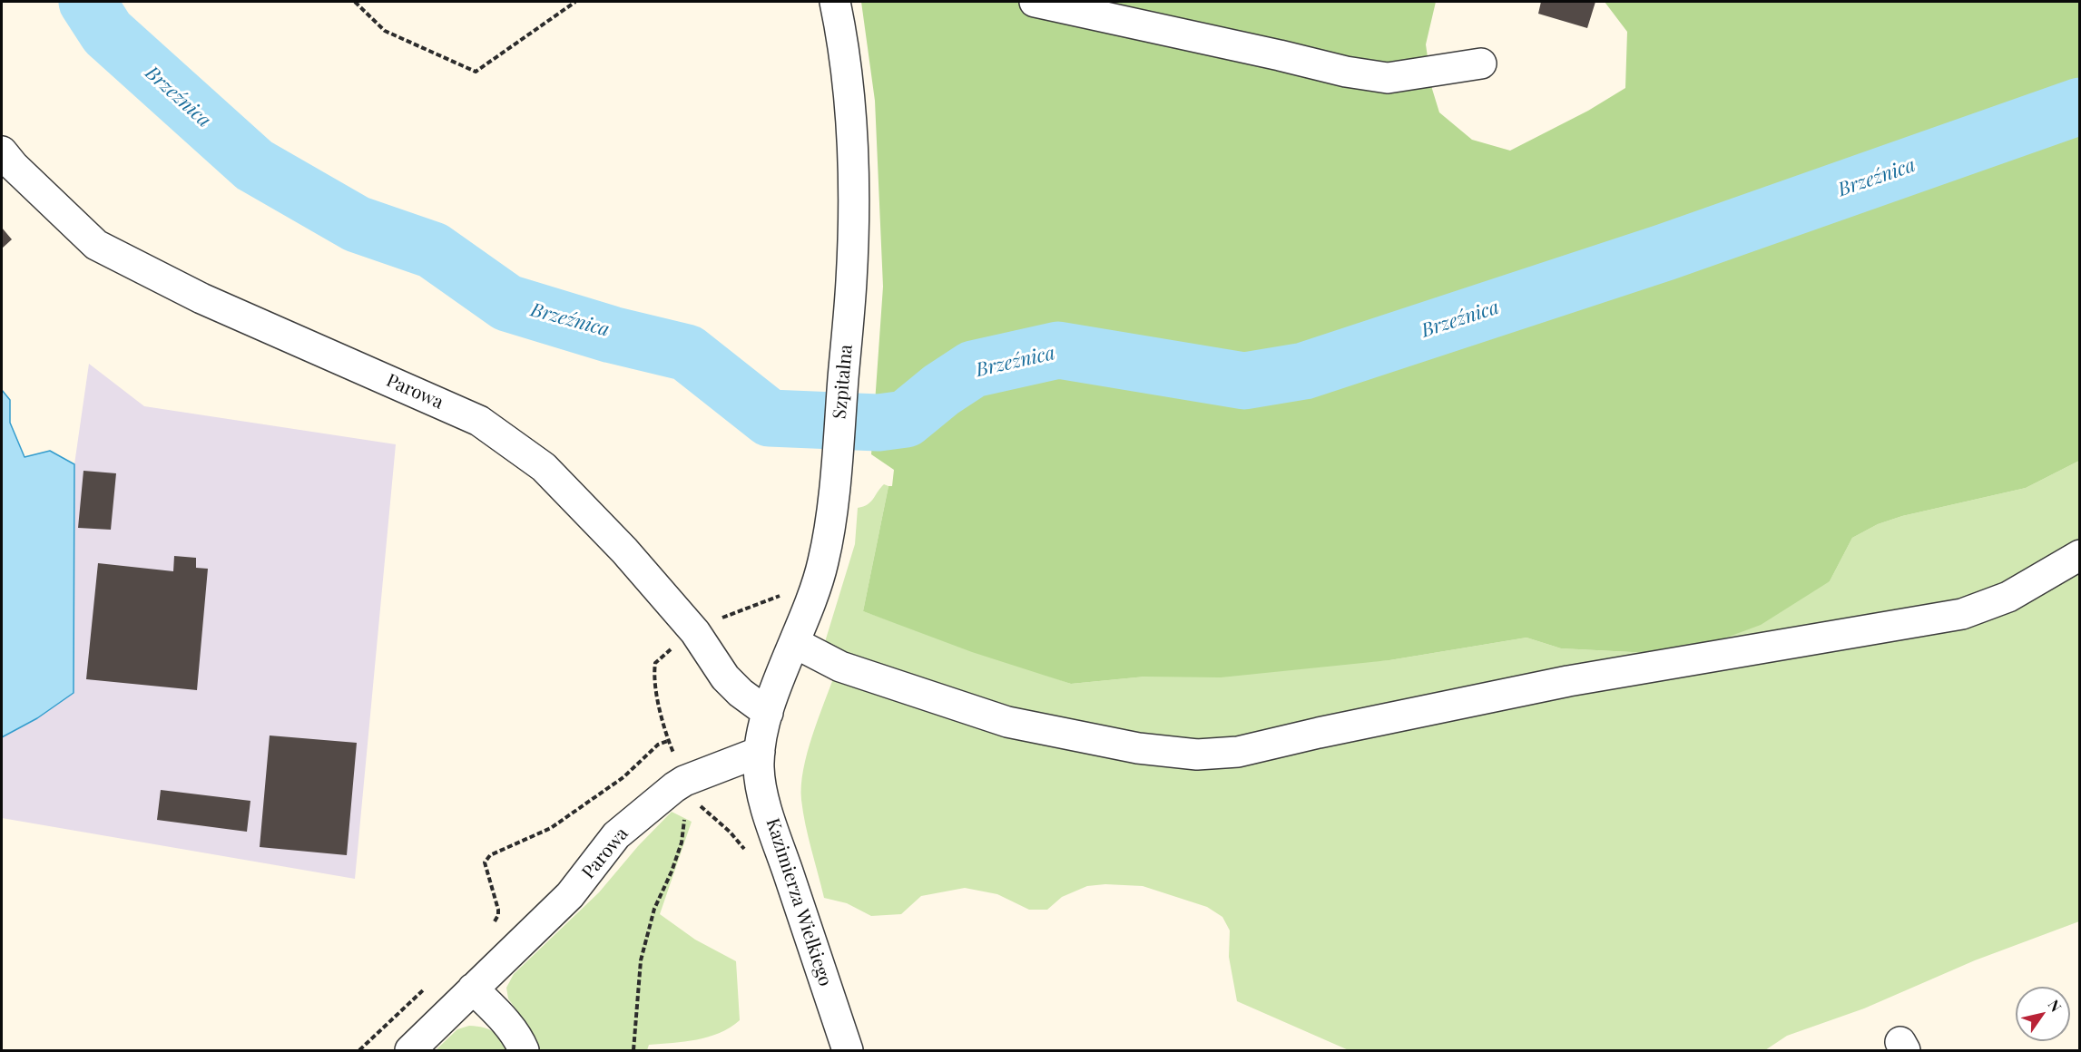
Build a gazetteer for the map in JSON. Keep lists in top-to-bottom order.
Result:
{
  "streets": {
    "street": ["Szpitalna", "Parowa", "Kazimierza Wielkiego"]
  },
  "crossings": [
    ["Szpitalna", "Parowa"],
    ["Szpitalna", "Kazimierza Wielkiego"],
    ["Parowa", "Kazimierza Wielkiego"]
  ],
  "water": ["Brzeźnica"],
  "north": "top right"
}
